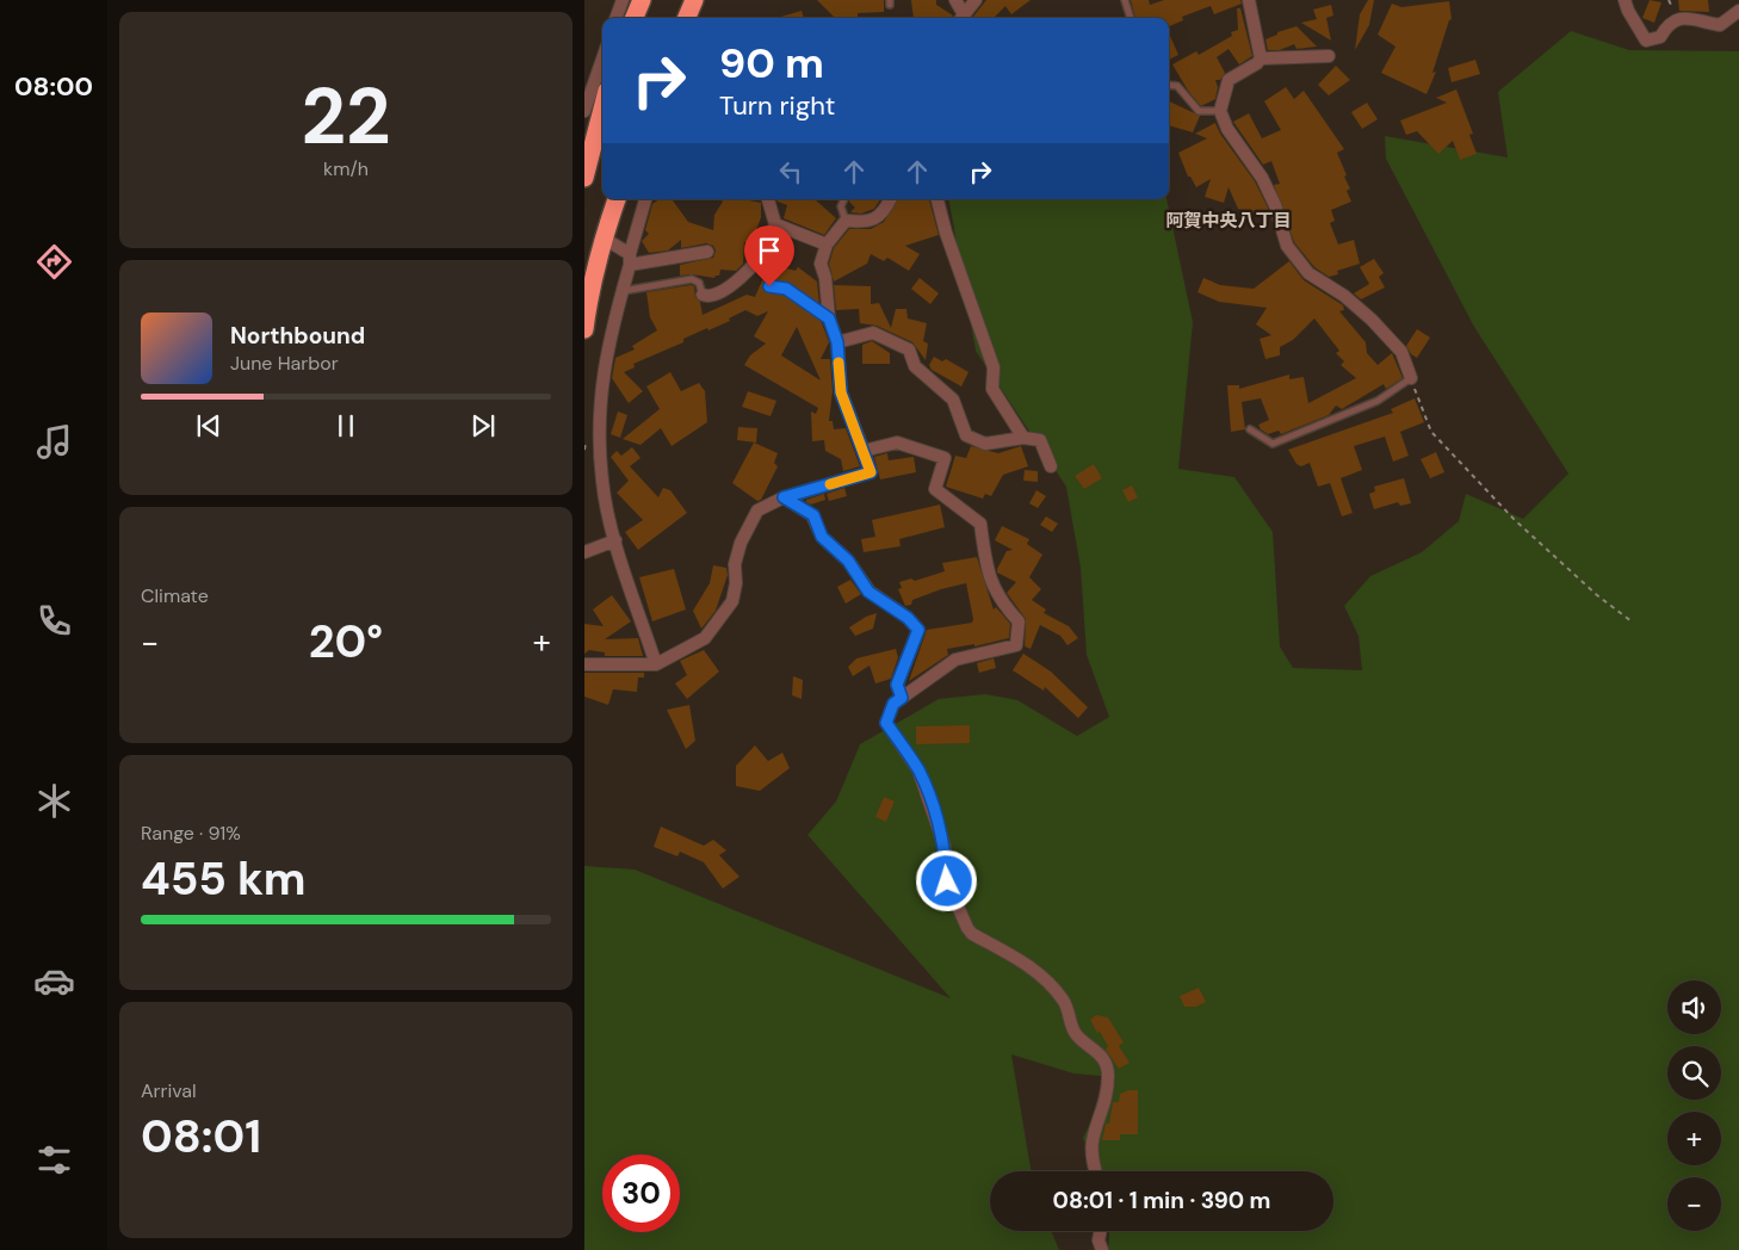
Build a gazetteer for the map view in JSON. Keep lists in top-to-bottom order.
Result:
{
  "districts": ["阿賀中央八丁目"],
  "page": {
    "tabs": "08:00",
    "tile": [
      ["22", "km/h"],
      "Climate",
      ["Range · 91%", "455 km"],
      ["Arrival", "08:01"]
    ],
    "turn": ["90 m", "Turn right"],
    "song": ["Northbound", "June Harbor"],
    "heat": ["−", "20°", "+"],
    "map_buttons": ["+", "−"],
    "limit": "30",
    "trip": "08:01 · 1 min · 390 m"
  }
}
